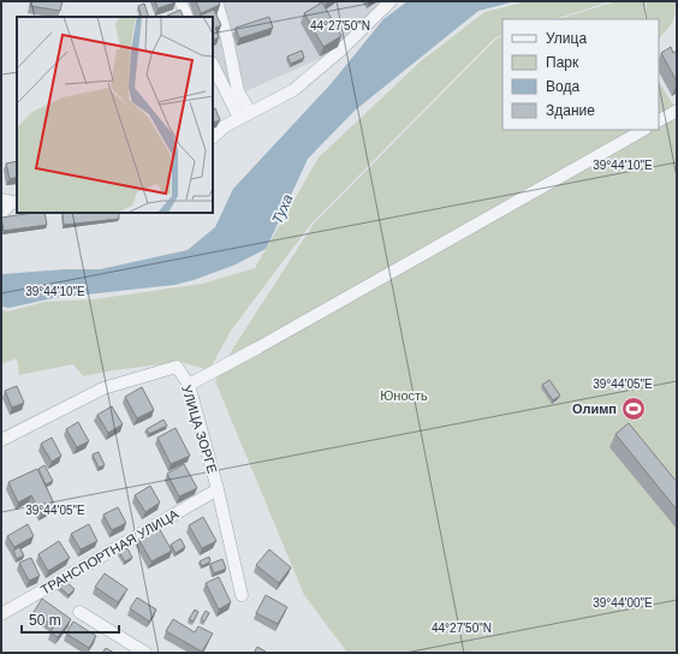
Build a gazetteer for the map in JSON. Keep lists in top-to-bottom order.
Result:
{
  "streets": {
    "street": ["УЛИЦА ЗОРГЕ", "ТРАНСПОРТНАЯ УЛИЦА"]
  },
  "crossings": [
    ["УЛИЦА ЗОРГЕ", "ТРАНСПОРТНАЯ УЛИЦА"]
  ],
  "water": ["Туха"],
  "parks": ["Юность"],
  "places": {
    "sports": ["Олимп"]
  },
  "legend": [
    "Улица",
    "Парк",
    "Вода",
    "Здание"
  ],
  "scale_bar": "50 m",
  "coordinates": [
    "44°27'50\"N",
    "39°44'10\"E",
    "39°44'05\"E",
    "39°44'00\"E"
  ]
}
